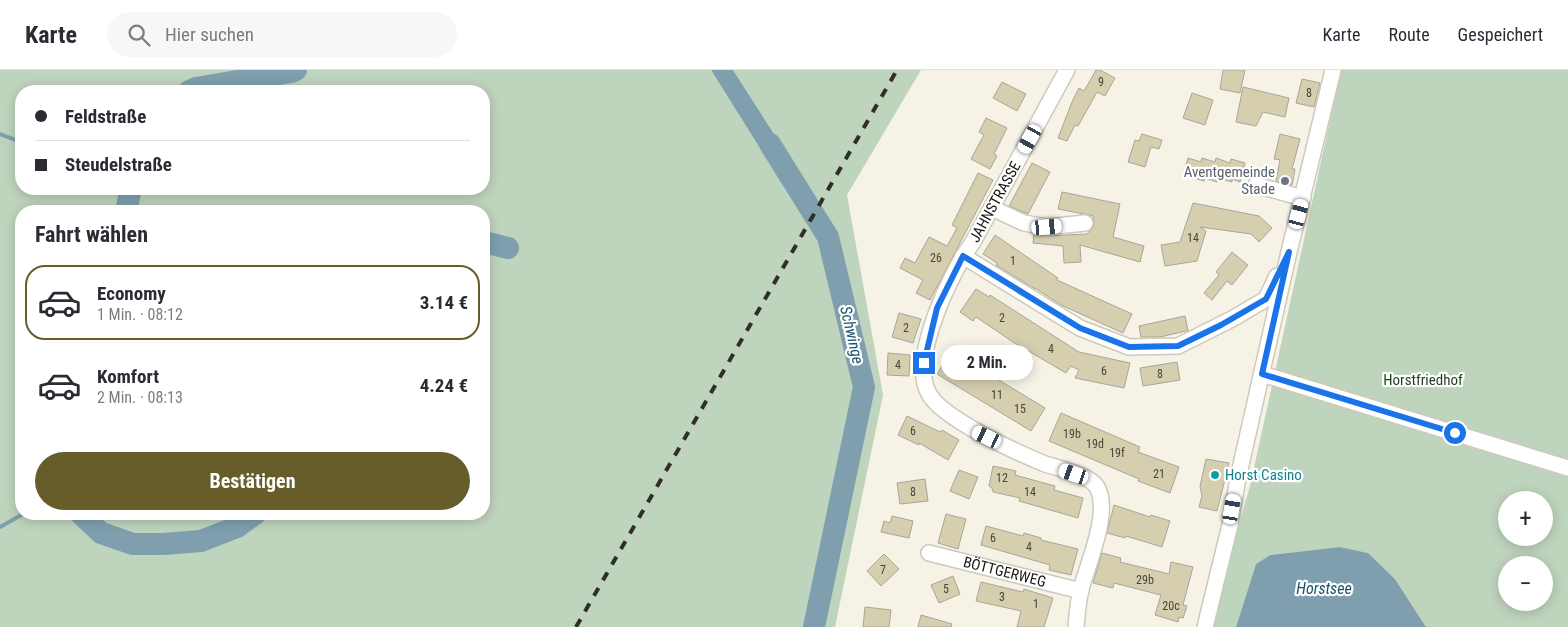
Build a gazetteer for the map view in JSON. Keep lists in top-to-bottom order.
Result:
{
  "streets": {
    "street": ["JAHNSTRASSE", "BÖTTGERWEG"]
  },
  "crossings": [
    ["JAHNSTRASSE", "BÖTTGERWEG"]
  ],
  "water": ["Schwinge", "Horstsee"],
  "parks": ["Horstfriedhof"],
  "places": ["Aventgemeinde Stade", "Horst Casino"],
  "house_numbers": [
    "9",
    "8",
    "14",
    "26",
    "1",
    "2",
    "2",
    "4",
    "4",
    "6",
    "8",
    "11",
    "15",
    "6",
    "19b",
    "19d",
    "19f",
    "21",
    "12",
    "8",
    "14",
    "6",
    "4",
    "7",
    "29b",
    "5",
    "3",
    "1",
    "20c"
  ],
  "page": {
    "header": "Karte",
    "search": "Hier suchen",
    "nav": ["Karte", "Route", "Gespeichert"],
    "banner": ["Feldstraße", "Steudelstraße"],
    "heading": "Fahrt wählen",
    "list": [
      {
        "name": "Economy",
        "note": "1 Min. · 08:12",
        "value": "3.14 €"
      },
      {
        "name": "Komfort",
        "note": "2 Min. · 08:13",
        "value": "4.24 €"
      }
    ],
    "bubble": "2 Min.",
    "buttons": "Bestätigen",
    "map_buttons": ["+", "−"]
  }
}
